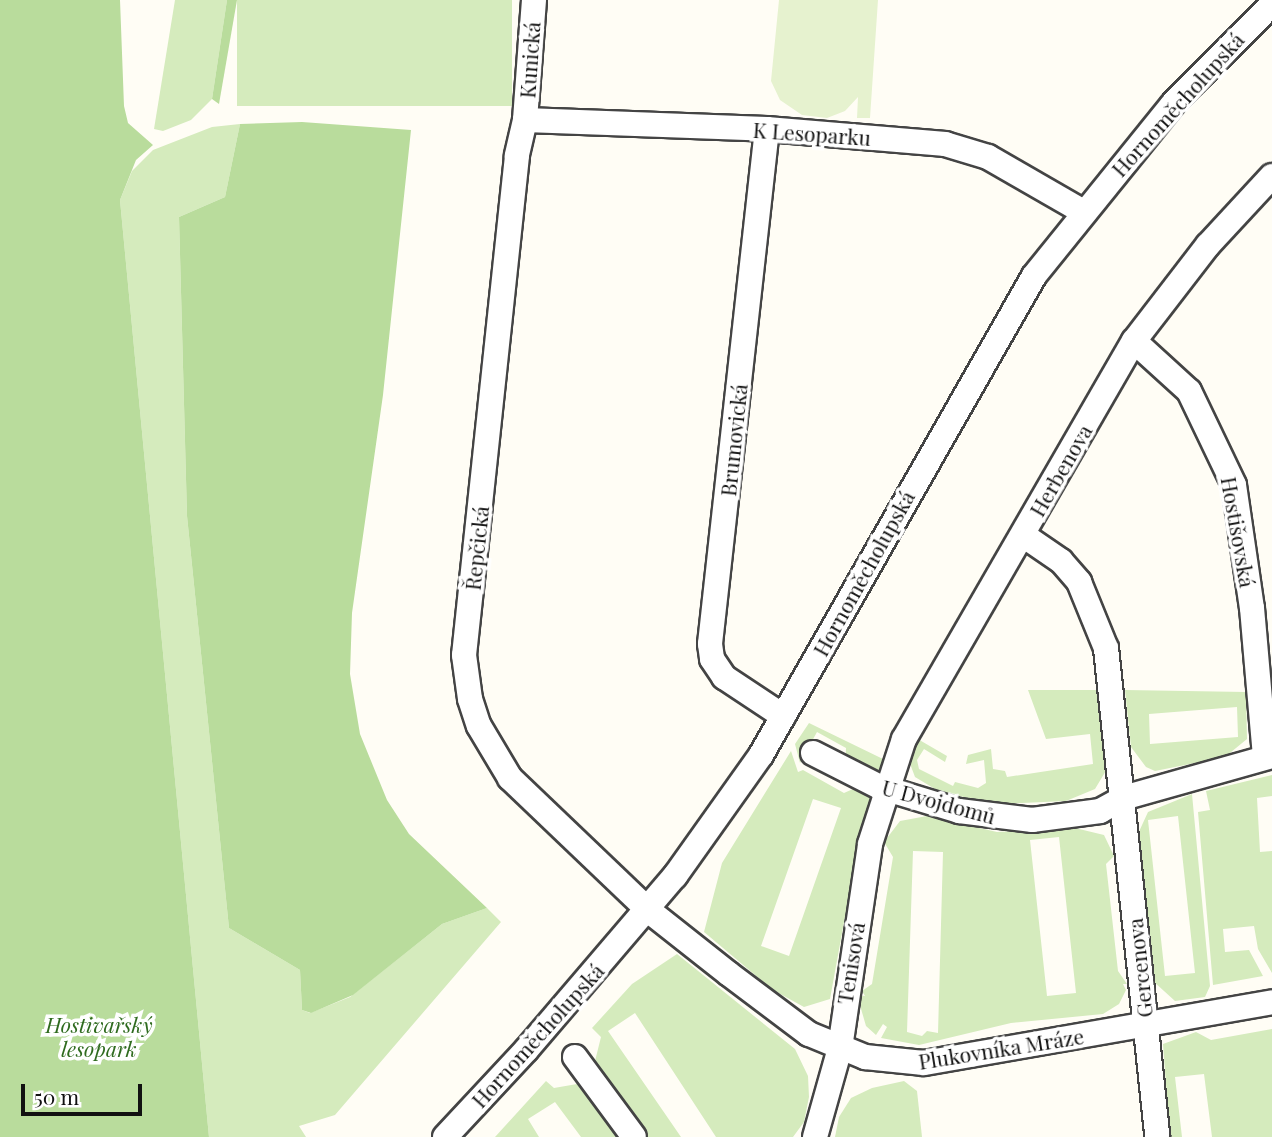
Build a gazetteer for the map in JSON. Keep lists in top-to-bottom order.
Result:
{
  "streets": {
    "street": [
      "Kunická",
      "Hornoměcholupská",
      "K Lesoparku",
      "Brumovická",
      "Herbenova",
      "Hostišovská",
      "Řepčická",
      "U Dvojdomů",
      "Tenisová",
      "Gercenova",
      "Plukovníka Mráze"
    ]
  },
  "crossings": [
    ["Kunická", "K Lesoparku"],
    ["Kunická", "Řepčická"],
    ["Hornoměcholupská", "K Lesoparku"],
    ["Hornoměcholupská", "Brumovická"],
    ["Hornoměcholupská", "Řepčická"],
    ["Hornoměcholupská", "Plukovníka Mráze"],
    ["K Lesoparku", "Brumovická"],
    ["K Lesoparku", "Řepčická"],
    ["Herbenova", "Hostišovská"],
    ["Herbenova", "U Dvojdomů"],
    ["Herbenova", "Tenisová"],
    ["Herbenova", "Gercenova"],
    ["Hostišovská", "U Dvojdomů"],
    ["Řepčická", "Plukovníka Mráze"],
    ["U Dvojdomů", "Tenisová"],
    ["U Dvojdomů", "Gercenova"],
    ["Tenisová", "Plukovníka Mráze"],
    ["Gercenova", "Plukovníka Mráze"]
  ],
  "parks": ["Hostivařský lesopark"],
  "scale_bar": "50 m"
}
